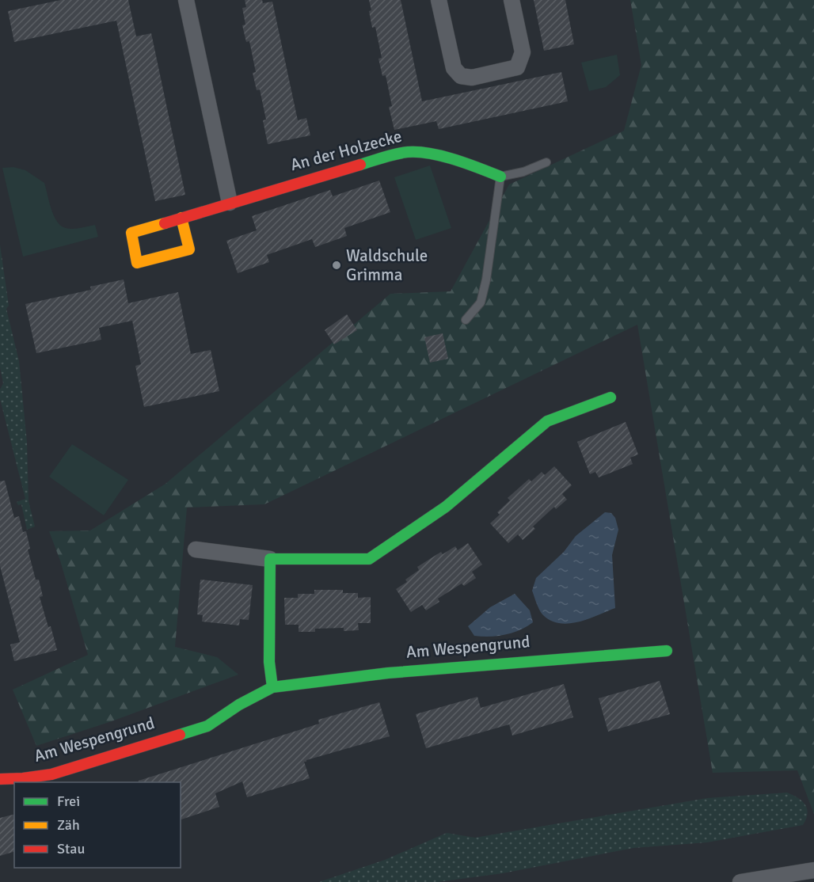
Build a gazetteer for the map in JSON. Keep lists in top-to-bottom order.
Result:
{
  "streets": {
    "street": ["An der Holzecke", "Am Wespengrund"]
  },
  "places": ["Waldschule Grimma"],
  "legend": ["Frei", "Zäh", "Stau"]
}
